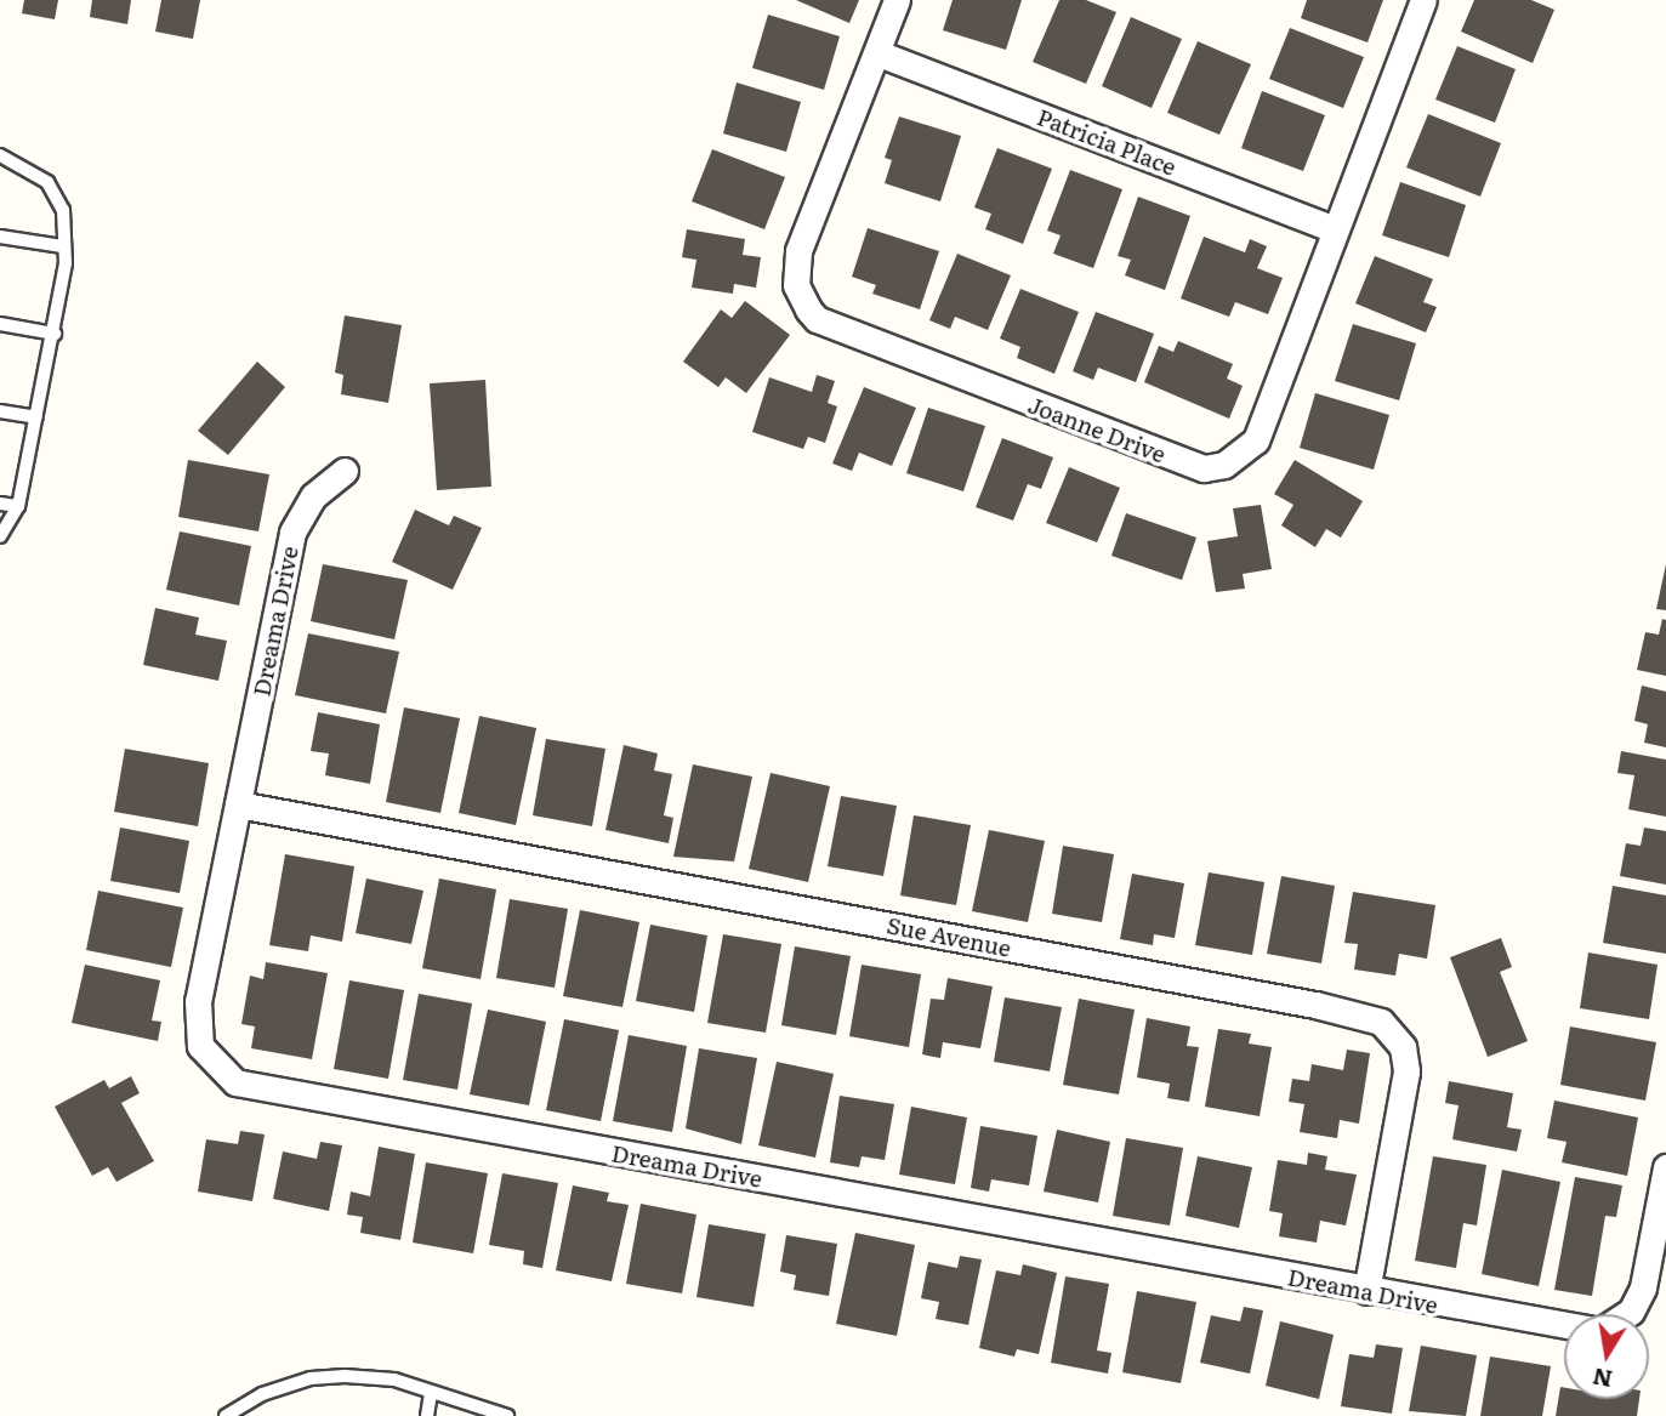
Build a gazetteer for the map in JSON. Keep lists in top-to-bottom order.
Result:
{
  "streets": {
    "street": [
      "Patricia Place",
      "Joanne Drive",
      "Dreama Drive",
      "Sue Avenue"
    ]
  },
  "crossings": [
    ["Patricia Place", "Joanne Drive"],
    ["Dreama Drive", "Sue Avenue"]
  ],
  "north": "bottom"
}
